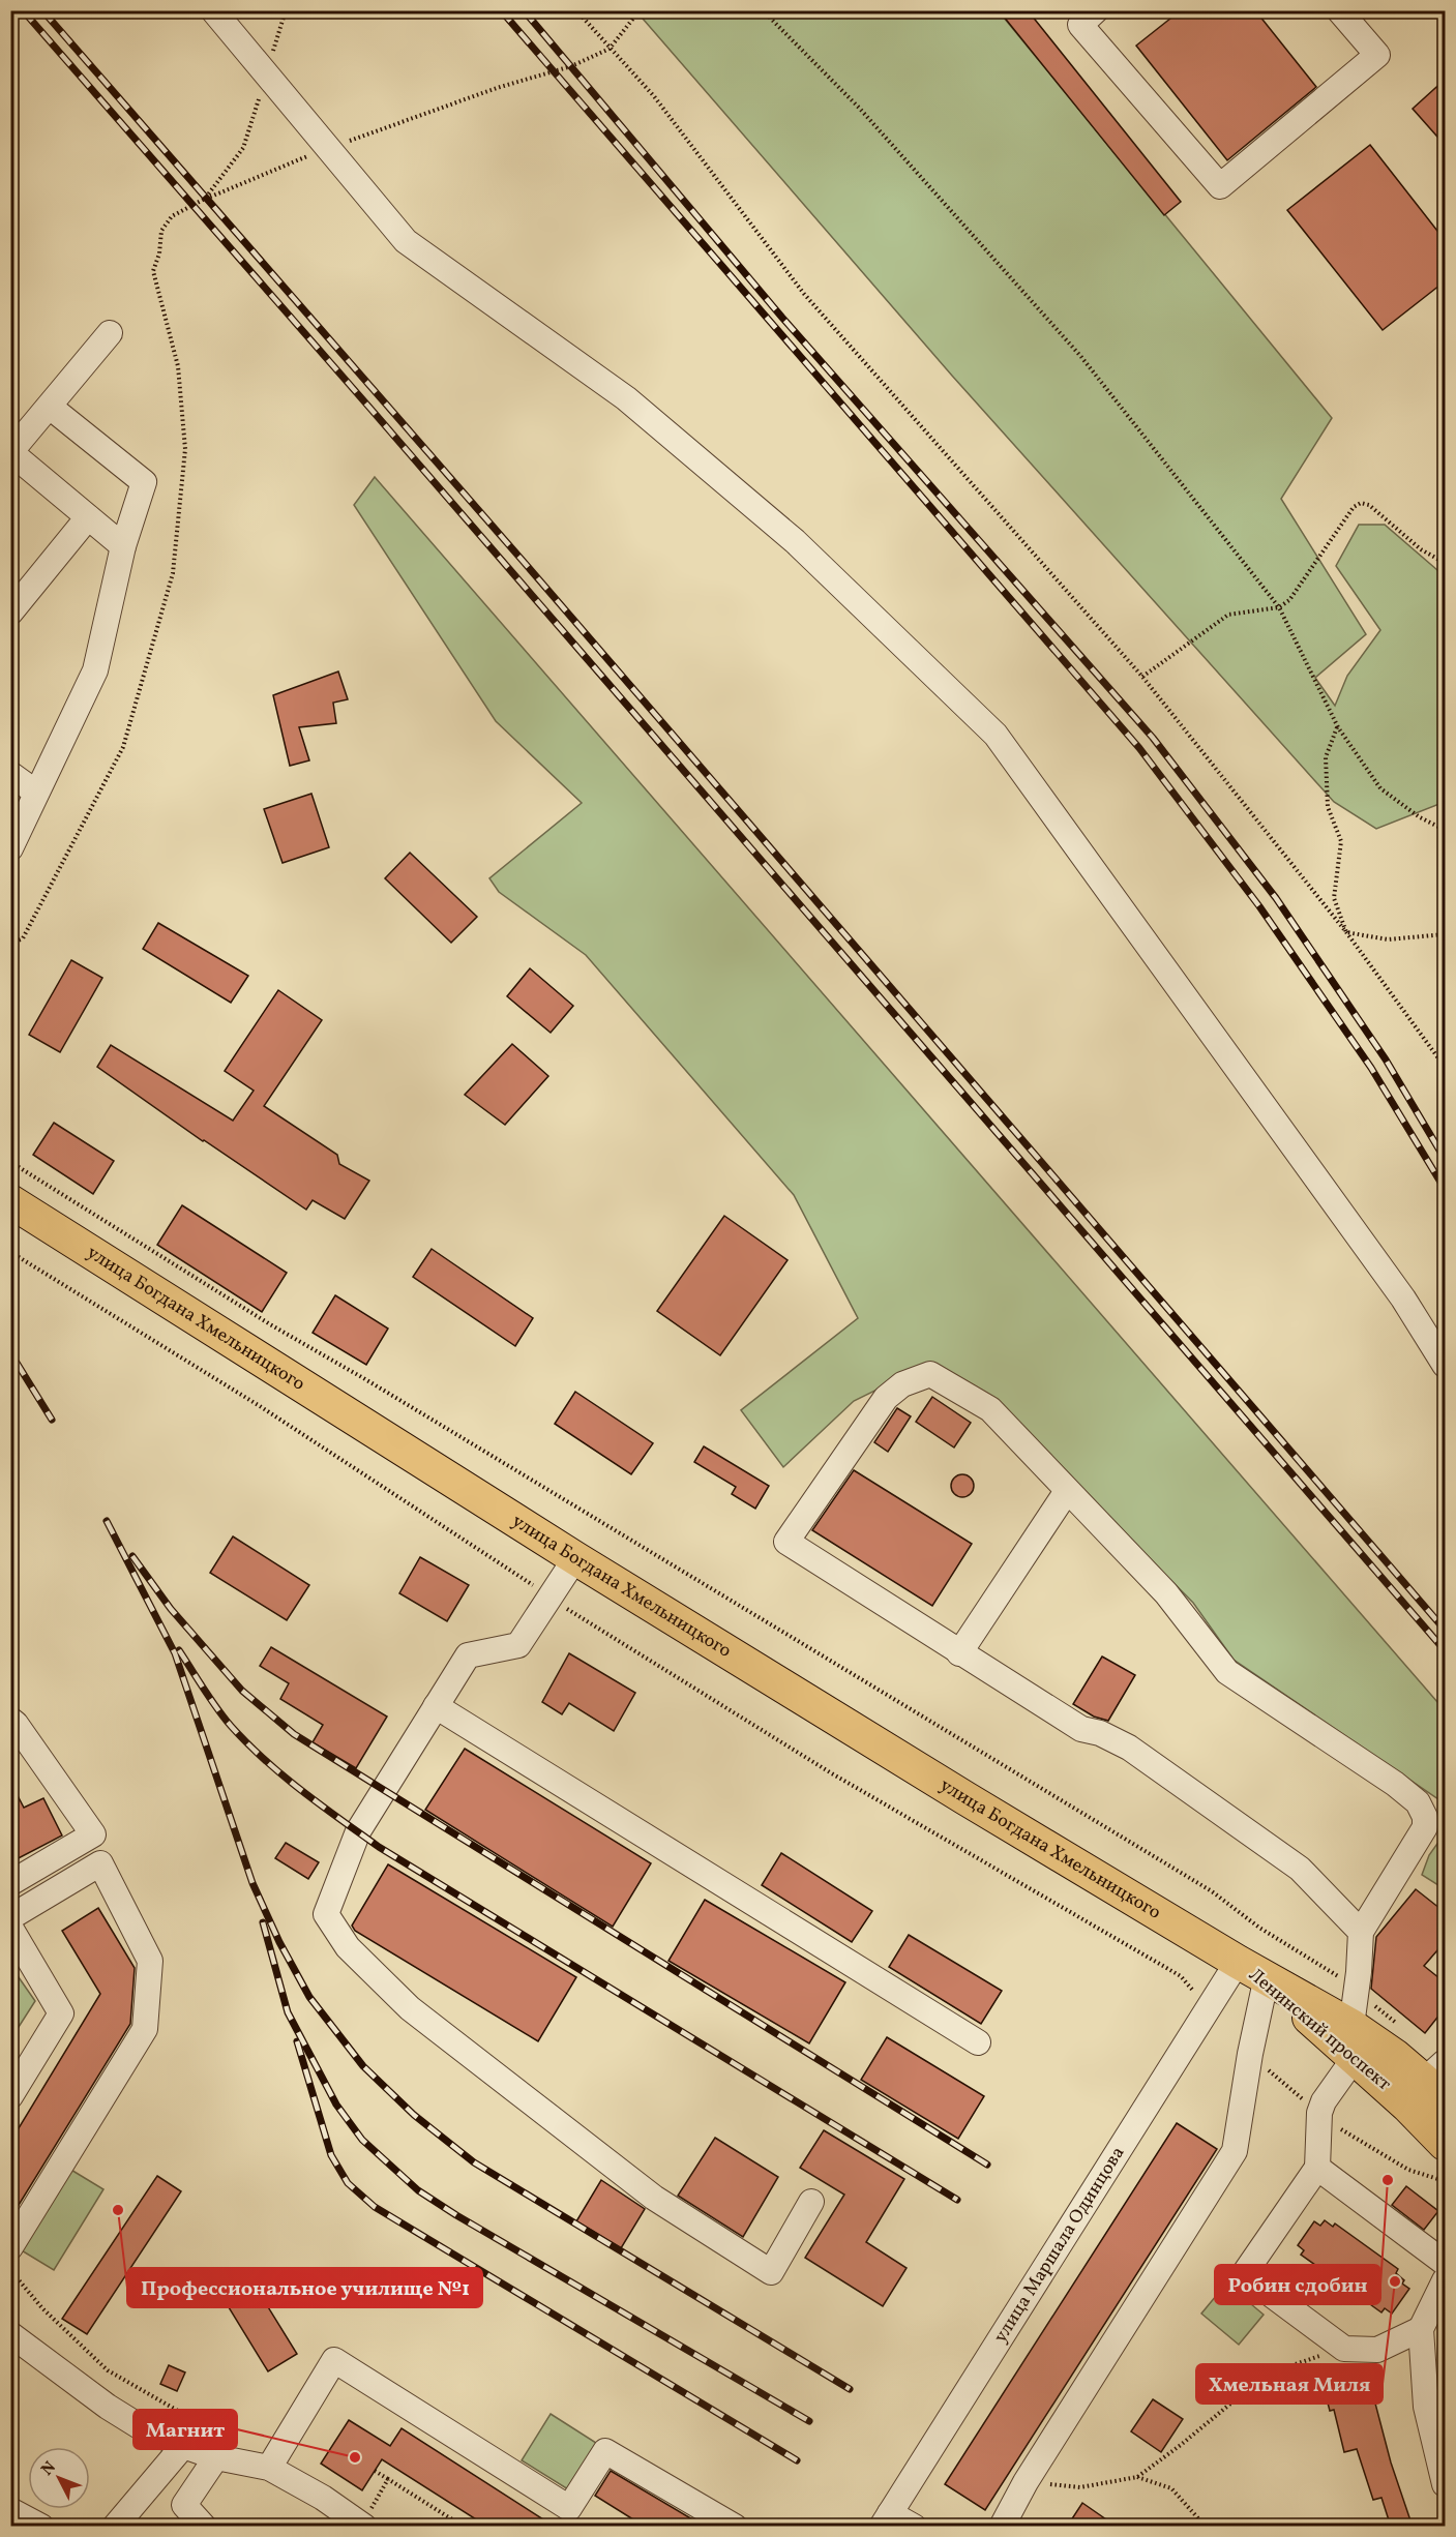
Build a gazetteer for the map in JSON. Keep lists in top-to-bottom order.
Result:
{
  "streets": {
    "main road": ["улица Богдана Хмельницкого", "Ленинский проспект"],
    "street": ["улица Маршала Одинцова"]
  },
  "crossings": [
    ["улица Богдана Хмельницкого", "Ленинский проспект"],
    ["улица Богдана Хмельницкого", "улица Маршала Одинцова"],
    ["Ленинский проспект", "улица Маршала Одинцова"]
  ],
  "places": [
    "Робин сдобин",
    "Профессиональное училище №1",
    "Хмельная Миля",
    "Магнит"
  ],
  "north": "top left"
}
